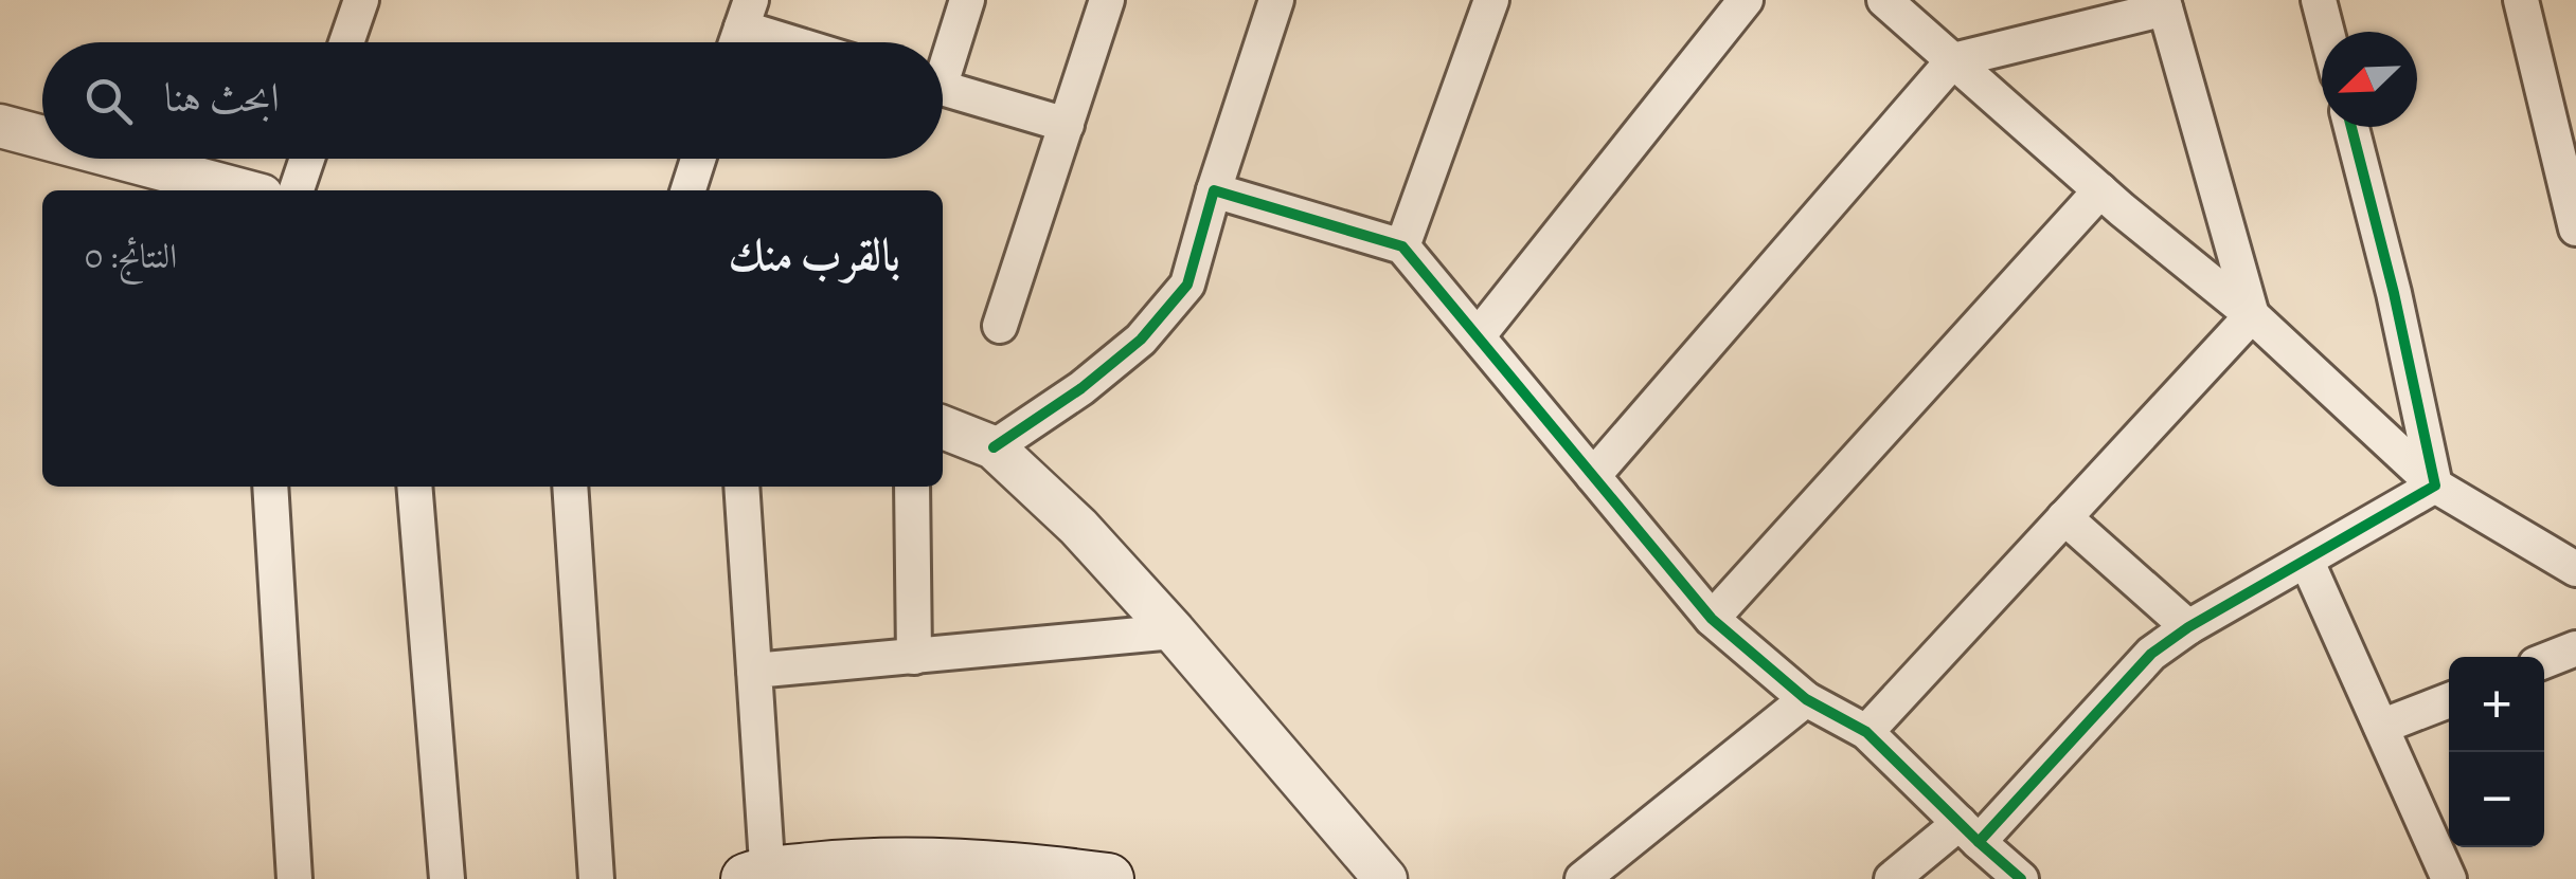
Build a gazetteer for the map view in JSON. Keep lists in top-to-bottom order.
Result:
{
  "north": "bottom left",
  "page": {
    "search": "ابحث هنا",
    "heading": ["بالقرب منك", "النتائج: 0"],
    "map_buttons": ["+", "−"]
  }
}
